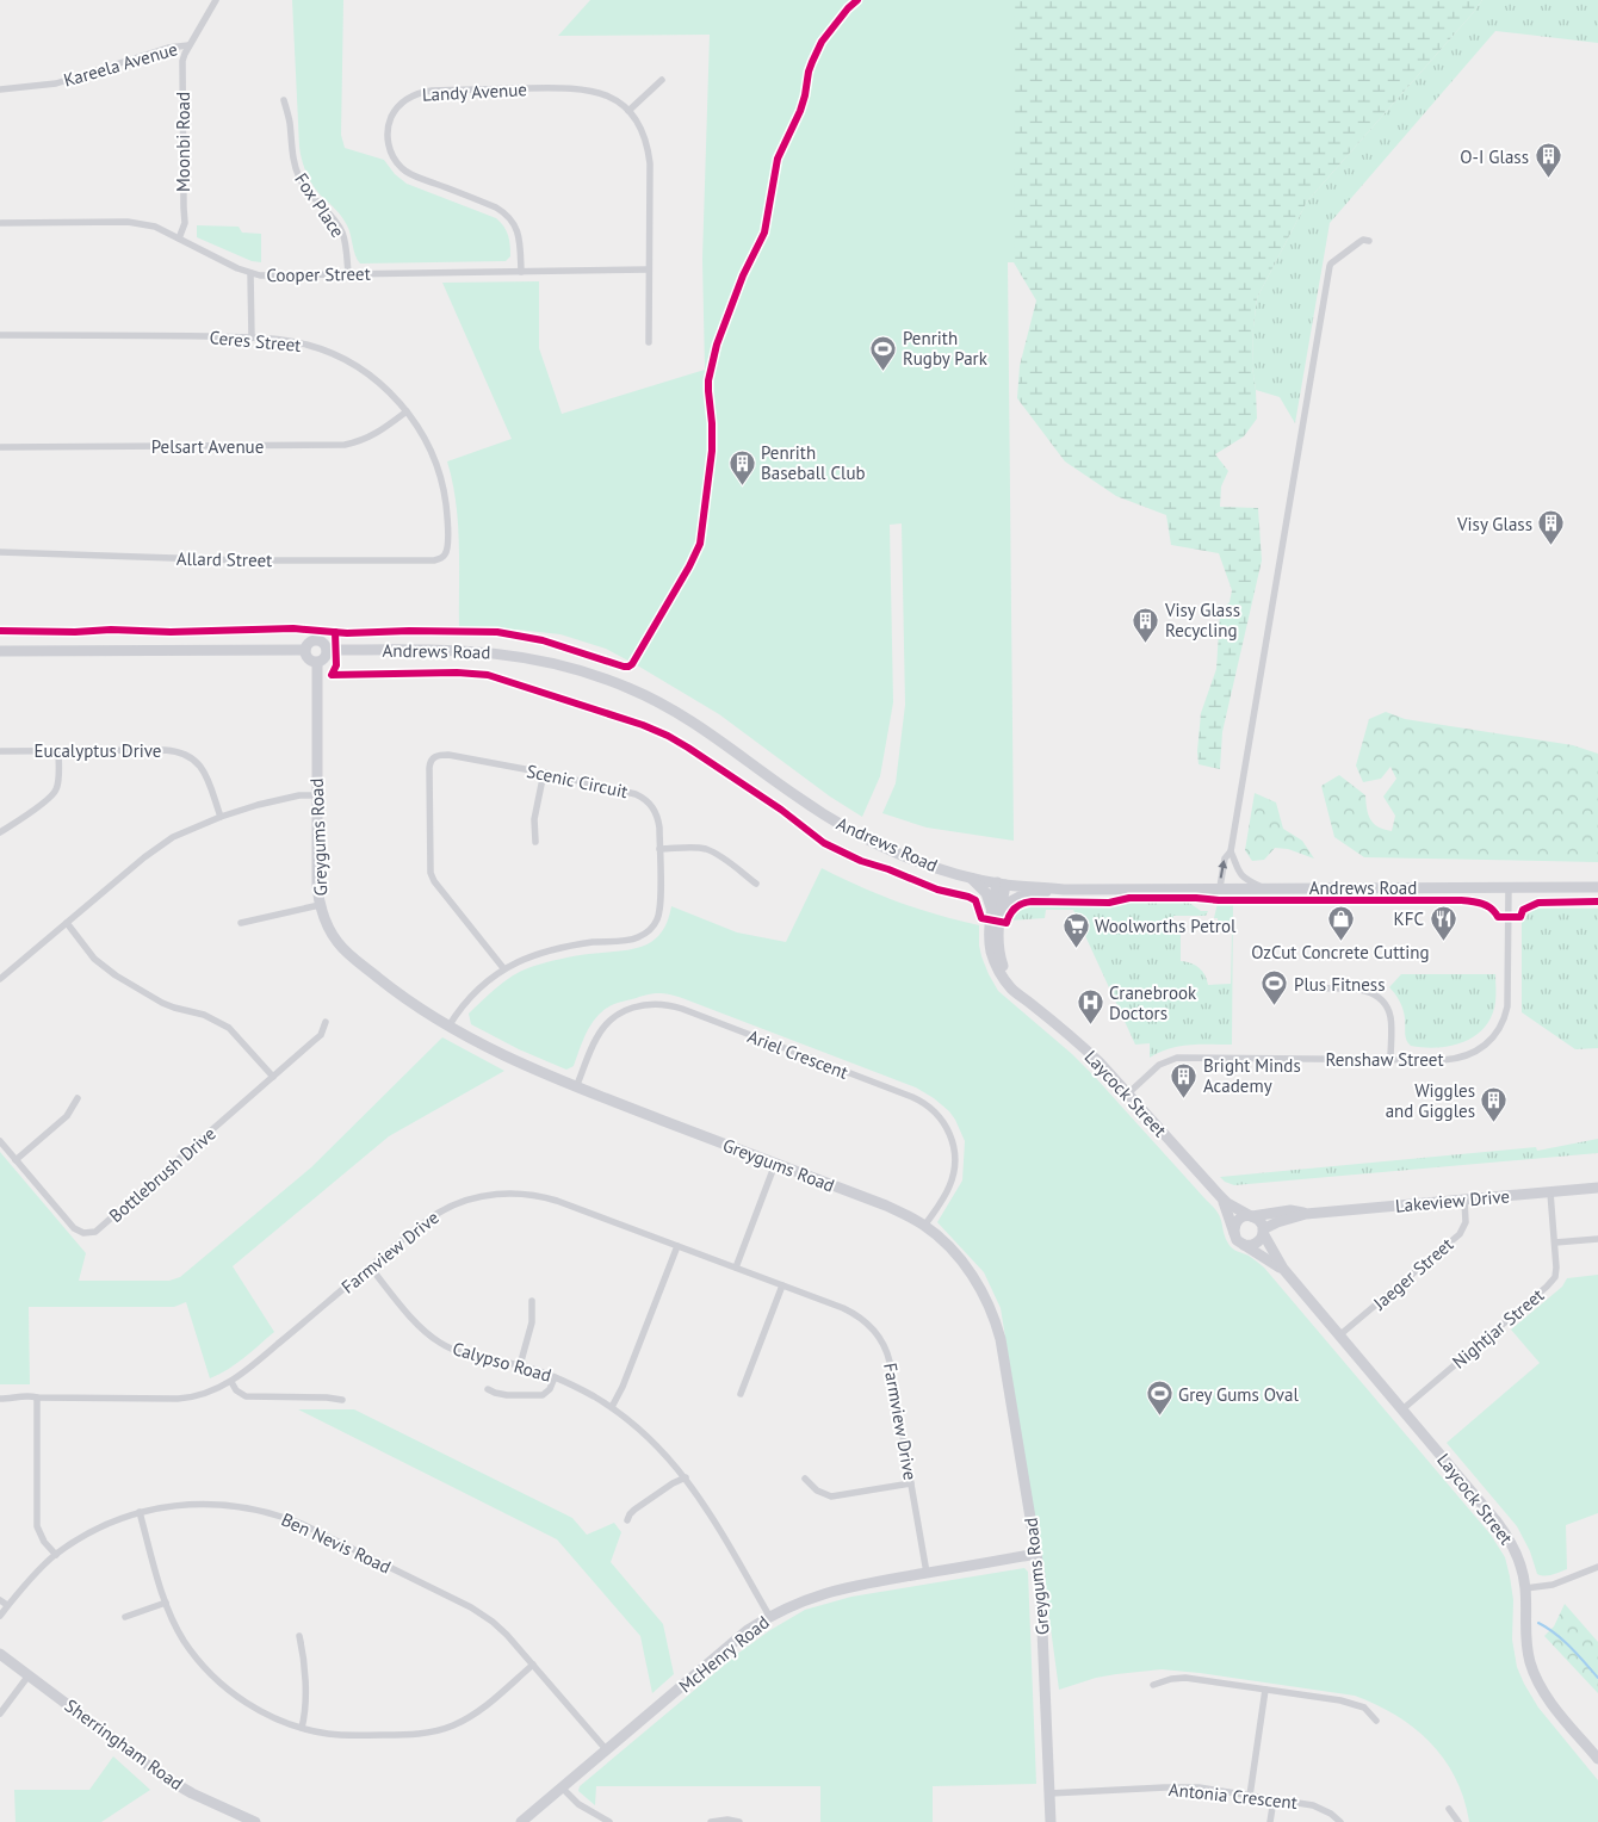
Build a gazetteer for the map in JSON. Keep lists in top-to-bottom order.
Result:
{
  "streets": {
    "street": [
      "Kareela Avenue",
      "Landy Avenue",
      "Moonbi Road",
      "Fox Place",
      "Cooper Street",
      "Ceres Street",
      "Pelsart Avenue",
      "Allard Street",
      "Andrews Road",
      "Eucalyptus Drive",
      "Scenic Circuit",
      "Greygums Road",
      "Ariel Crescent",
      "Renshaw Street",
      "Laycock Street",
      "Bottlebrush Drive",
      "Lakeview Drive",
      "Farmview Drive",
      "Jaeger Street",
      "Nightjar Street",
      "Calypso Road",
      "Ben Nevis Road",
      "McHenry Road",
      "Sherringham Road",
      "Antonia Crescent"
    ]
  },
  "crossings": [
    ["Kareela Avenue", "Moonbi Road"],
    ["Landy Avenue", "Cooper Street"],
    ["Moonbi Road", "Cooper Street"],
    ["Fox Place", "Cooper Street"],
    ["Ceres Street", "Pelsart Avenue"],
    ["Ceres Street", "Allard Street"],
    ["Andrews Road", "Greygums Road"],
    ["Andrews Road", "Renshaw Street"],
    ["Andrews Road", "Laycock Street"],
    ["Scenic Circuit", "Greygums Road"],
    ["Greygums Road", "Ariel Crescent"],
    ["Greygums Road", "McHenry Road"],
    ["Greygums Road", "Antonia Crescent"],
    ["Renshaw Street", "Laycock Street"],
    ["Laycock Street", "Lakeview Drive"],
    ["Laycock Street", "Jaeger Street"],
    ["Laycock Street", "Nightjar Street"],
    ["Lakeview Drive", "Jaeger Street"],
    ["Lakeview Drive", "Nightjar Street"],
    ["Farmview Drive", "Calypso Road"],
    ["Farmview Drive", "McHenry Road"],
    ["Calypso Road", "McHenry Road"],
    ["Ben Nevis Road", "McHenry Road"]
  ],
  "places": {
    "building": [
      "O-I Glass",
      "Penrith Baseball Club",
      "Visy Glass",
      "Visy Glass Recycling",
      "Bright Minds Academy",
      "Wiggles and Giggles"
    ],
    "sports": ["Penrith Rugby Park", "Plus Fitness", "Grey Gums Oval"],
    "shop": ["OzCut Concrete Cutting"],
    "restaurant": ["KFC"],
    "supermarket": ["Woolworths Petrol"],
    "hospital": ["Cranebrook Doctors"]
  }
}
